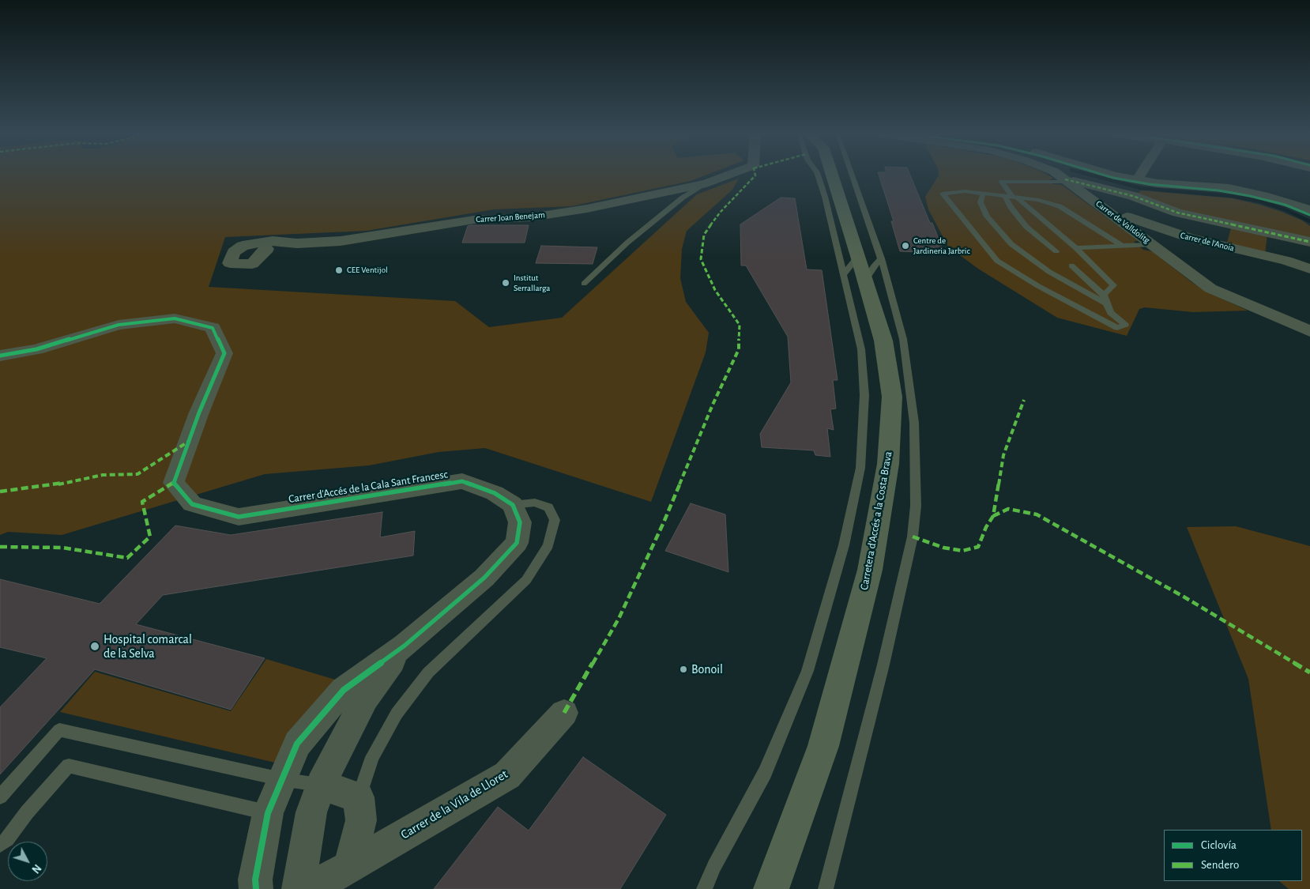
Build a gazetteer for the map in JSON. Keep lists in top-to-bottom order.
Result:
{
  "streets": {
    "main road": ["Carretera d'Accés a la Costa Brava"],
    "street": [
      "Carrer Joan Benejam",
      "Carrer de Valldolitg",
      "Carrer de l'Anoia",
      "Carrer d'Accés de la Cala Sant Francesc",
      "Carrer de la Vila de Lloret"
    ]
  },
  "crossings": [
    ["Carrer de Valldolitg", "Carrer de l'Anoia"]
  ],
  "places": [
    "Centre de Jardineria Jarbric",
    "CEE Ventijol",
    "Institut Serrallarga",
    "Hospital comarcal de la Selva",
    "Bonoil"
  ],
  "legend": ["Ciclovía", "Sendero"],
  "north": "bottom right"
}
